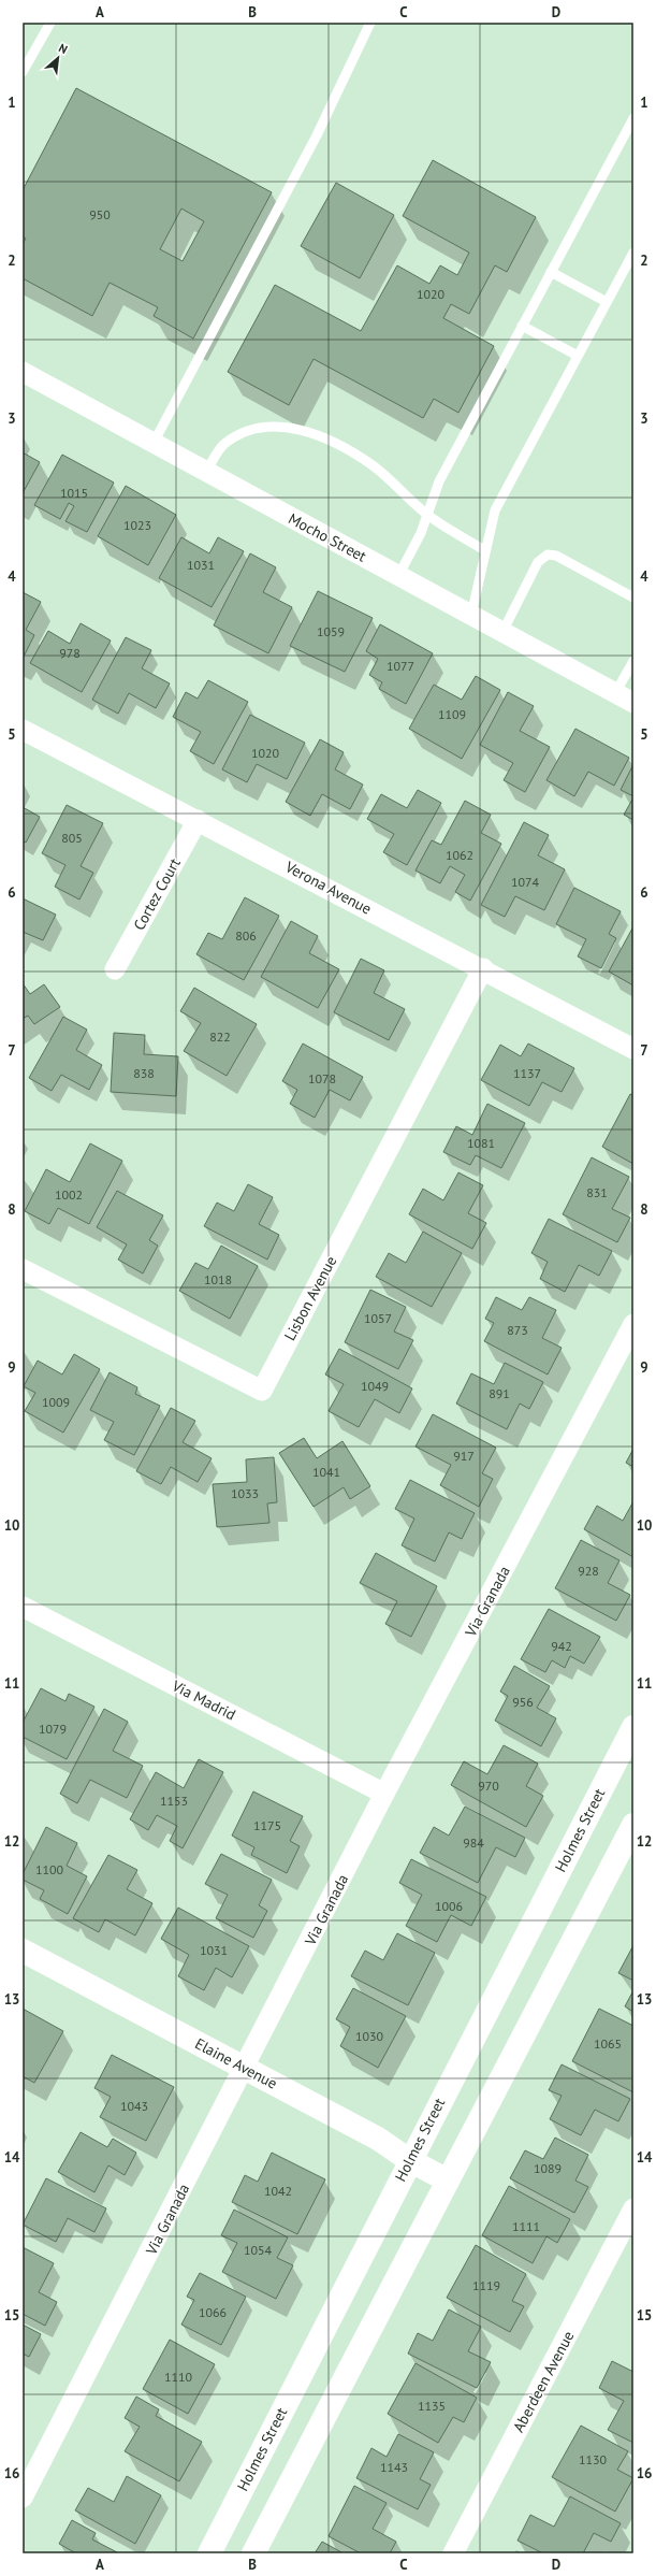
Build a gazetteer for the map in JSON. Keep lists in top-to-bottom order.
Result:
{
  "streets": {
    "main road": ["Holmes Street", "Elaine Avenue"],
    "street": [
      "Mocho Street",
      "Verona Avenue",
      "Cortez Court",
      "Lisbon Avenue",
      "Via Granada",
      "Via Madrid",
      "Aberdeen Avenue"
    ]
  },
  "crossings": [
    ["Verona Avenue", "Cortez Court"],
    ["Verona Avenue", "Lisbon Avenue"],
    ["Via Granada", "Via Madrid"],
    ["Via Granada", "Elaine Avenue"],
    ["Holmes Street", "Elaine Avenue"]
  ],
  "house_numbers": [
    "950",
    "1020",
    "1015",
    "1023",
    "1031",
    "1059",
    "978",
    "1077",
    "1109",
    "1020",
    "805",
    "1062",
    "1074",
    "806",
    "822",
    "838",
    "1137",
    "1078",
    "1081",
    "831",
    "1002",
    "1018",
    "1057",
    "873",
    "1049",
    "891",
    "1009",
    "917",
    "1041",
    "1033",
    "928",
    "942",
    "956",
    "1079",
    "970",
    "1153",
    "1175",
    "984",
    "1100",
    "1006",
    "1031",
    "1030",
    "1065",
    "1043",
    "1089",
    "1042",
    "1111",
    "1054",
    "1119",
    "1066",
    "1110",
    "1135",
    "1130",
    "1143"
  ],
  "north": "top right",
  "grid": {
    "columns": [
      "A",
      "B",
      "C",
      "D"
    ],
    "rows": [
      "1",
      "2",
      "3",
      "4",
      "5",
      "6",
      "7",
      "8",
      "9",
      "10",
      "11",
      "12",
      "13",
      "14",
      "15",
      "16"
    ]
  }
}
